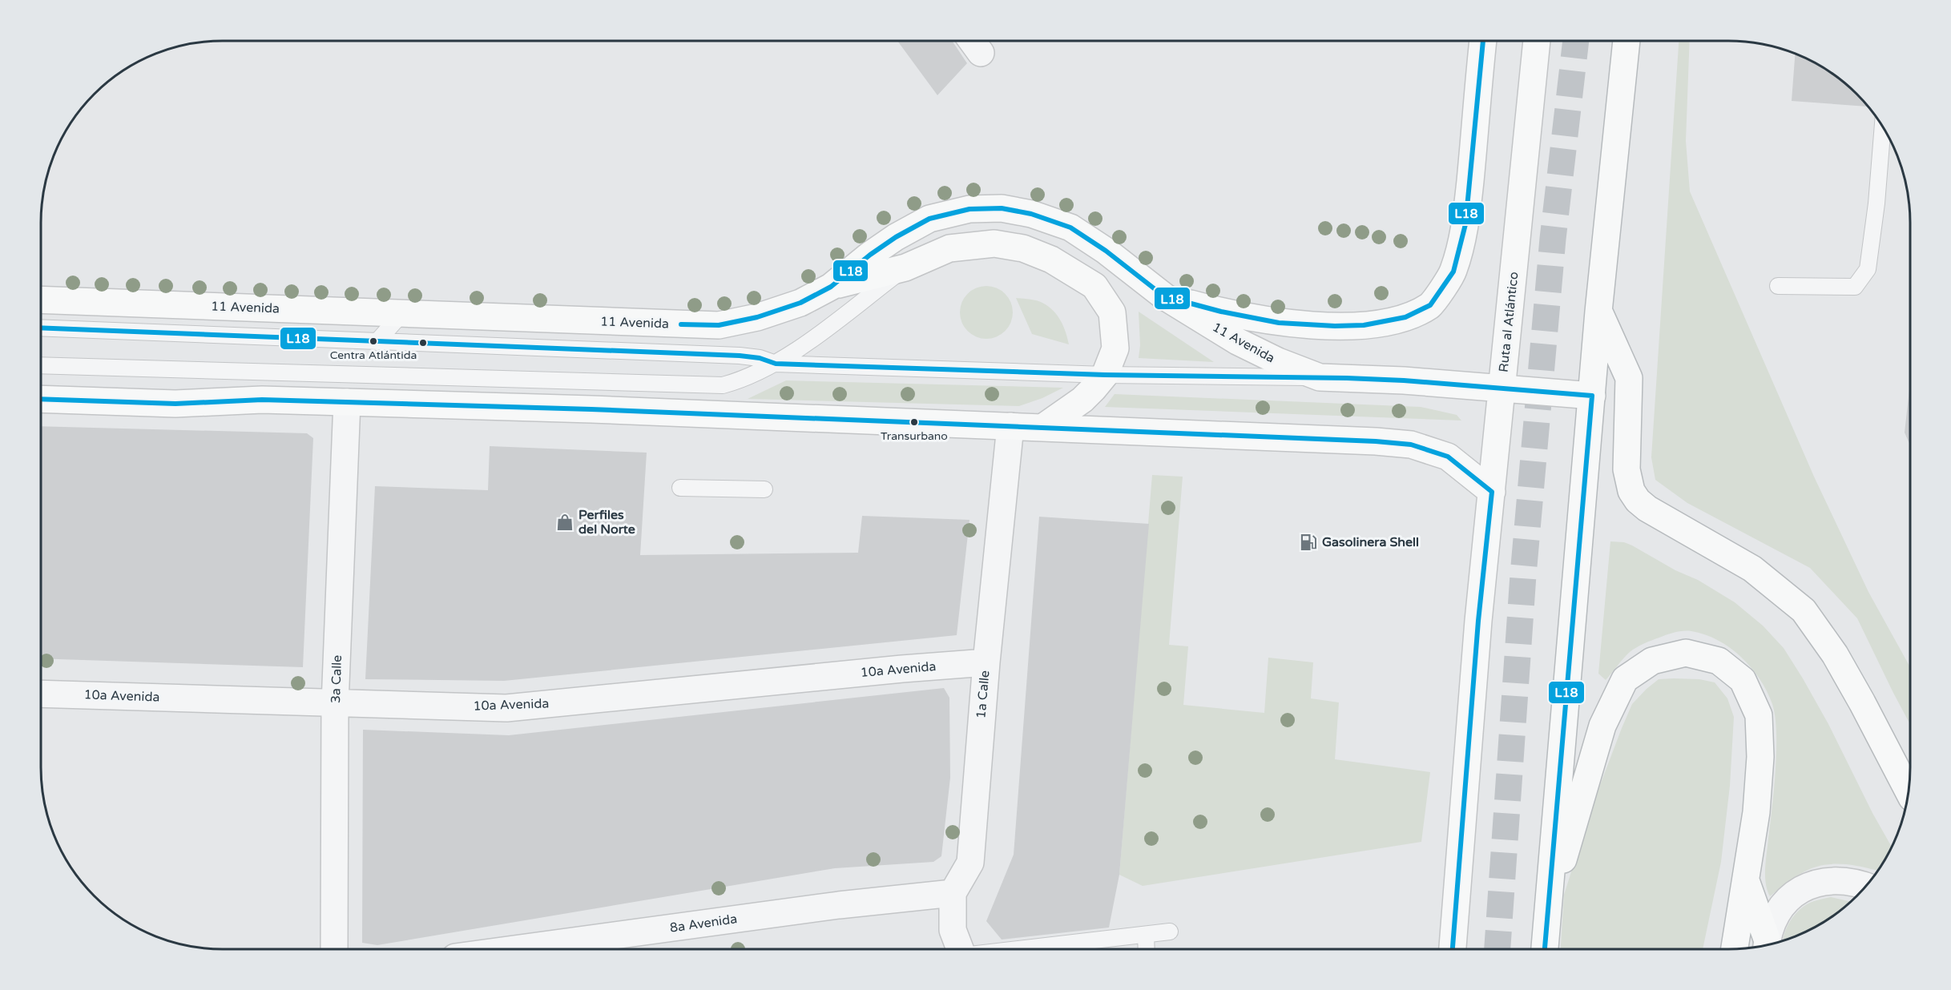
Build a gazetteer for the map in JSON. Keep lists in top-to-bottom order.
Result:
{
  "streets": {
    "main road": ["11 Avenida", "Ruta al Atlántico"],
    "street": [
      "10a Avenida",
      "3a Calle",
      "1a Calle",
      "8a Avenida"
    ]
  },
  "crossings": [
    ["11 Avenida", "Ruta al Atlántico"],
    ["10a Avenida", "3a Calle"],
    ["10a Avenida", "1a Calle"],
    ["1a Calle", "8a Avenida"]
  ],
  "places": {
    "other": ["Centra Atlántida", "Transurbano"],
    "shop": ["Perfiles del Norte"],
    "fuel station": ["Gasolinera Shell"]
  },
  "lines": ["transit line L18"]
}
